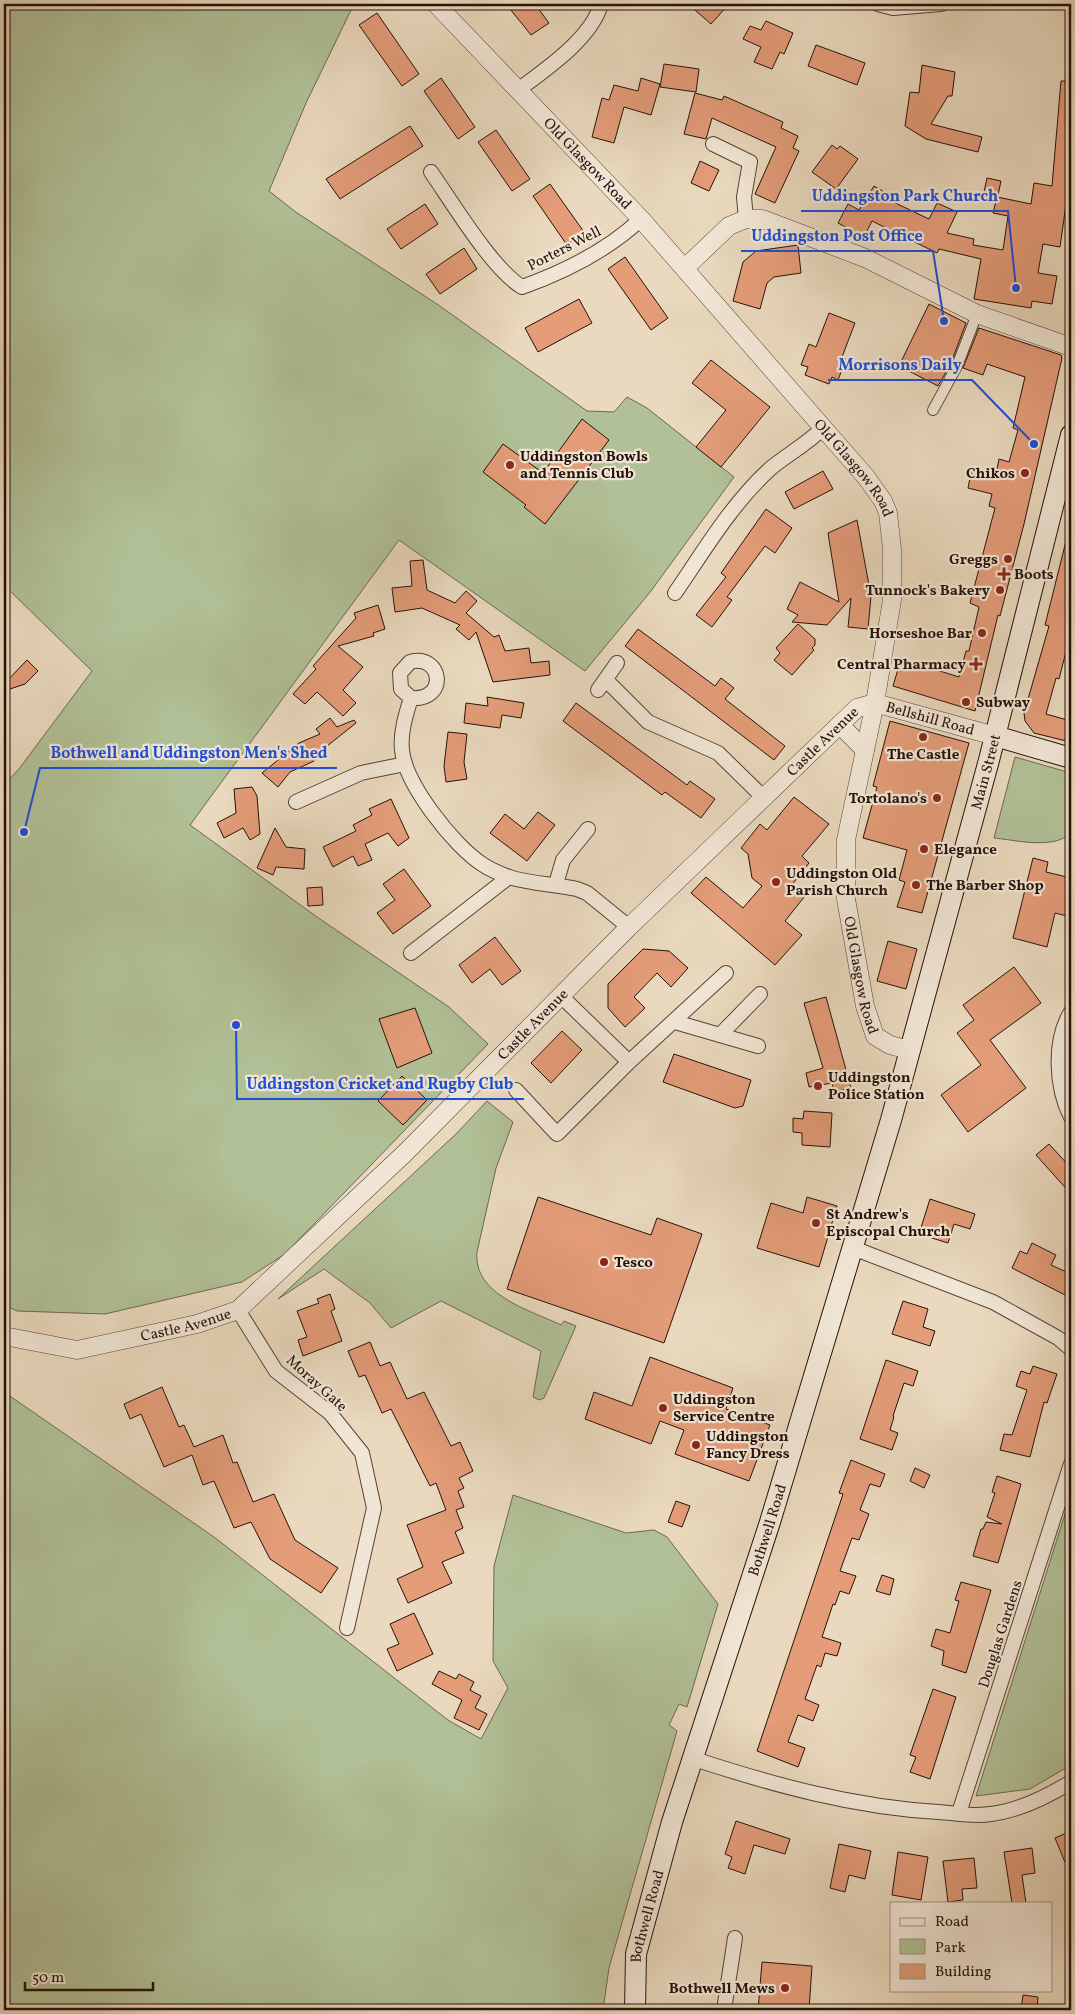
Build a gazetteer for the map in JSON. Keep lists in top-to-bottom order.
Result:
{
  "streets": {
    "main road": ["Bellshill Road", "Main Street", "Bothwell Road"],
    "street": [
      "Old Glasgow Road",
      "Porters Well",
      "Castle Avenue",
      "Moray Gate",
      "Douglas Gardens"
    ]
  },
  "crossings": [
    ["Old Glasgow Road", "Porters Well"],
    ["Old Glasgow Road", "Bellshill Road"],
    ["Old Glasgow Road", "Castle Avenue"],
    ["Old Glasgow Road", "Main Street"],
    ["Old Glasgow Road", "Bothwell Road"],
    ["Bellshill Road", "Castle Avenue"],
    ["Bellshill Road", "Main Street"],
    ["Castle Avenue", "Moray Gate"],
    ["Main Street", "Bothwell Road"]
  ],
  "places": {
    "other": [
      "Uddingston Park Church",
      "Uddingston Post Office",
      "Morrisons Daily",
      "Uddingston Bowls and Tennis Club",
      "Chikos",
      "Greggs",
      "Tunnock's Bakery",
      "Horseshoe Bar",
      "Subway",
      "The Castle",
      "Tortolano's",
      "Bothwell and Uddingston Men's Shed",
      "Elegance",
      "Uddingston Old Parish Church",
      "The Barber Shop",
      "Uddingston Cricket and Rugby Club",
      "Uddingston Police Station",
      "St Andrew's Episcopal Church",
      "Tesco",
      "Uddingston Service Centre",
      "Uddingston Fancy Dress",
      "Bothwell Mews"
    ],
    "health": ["Boots", "Central Pharmacy"]
  },
  "legend": ["Road", "Park", "Building"],
  "scale_bar": "50 m"
}
